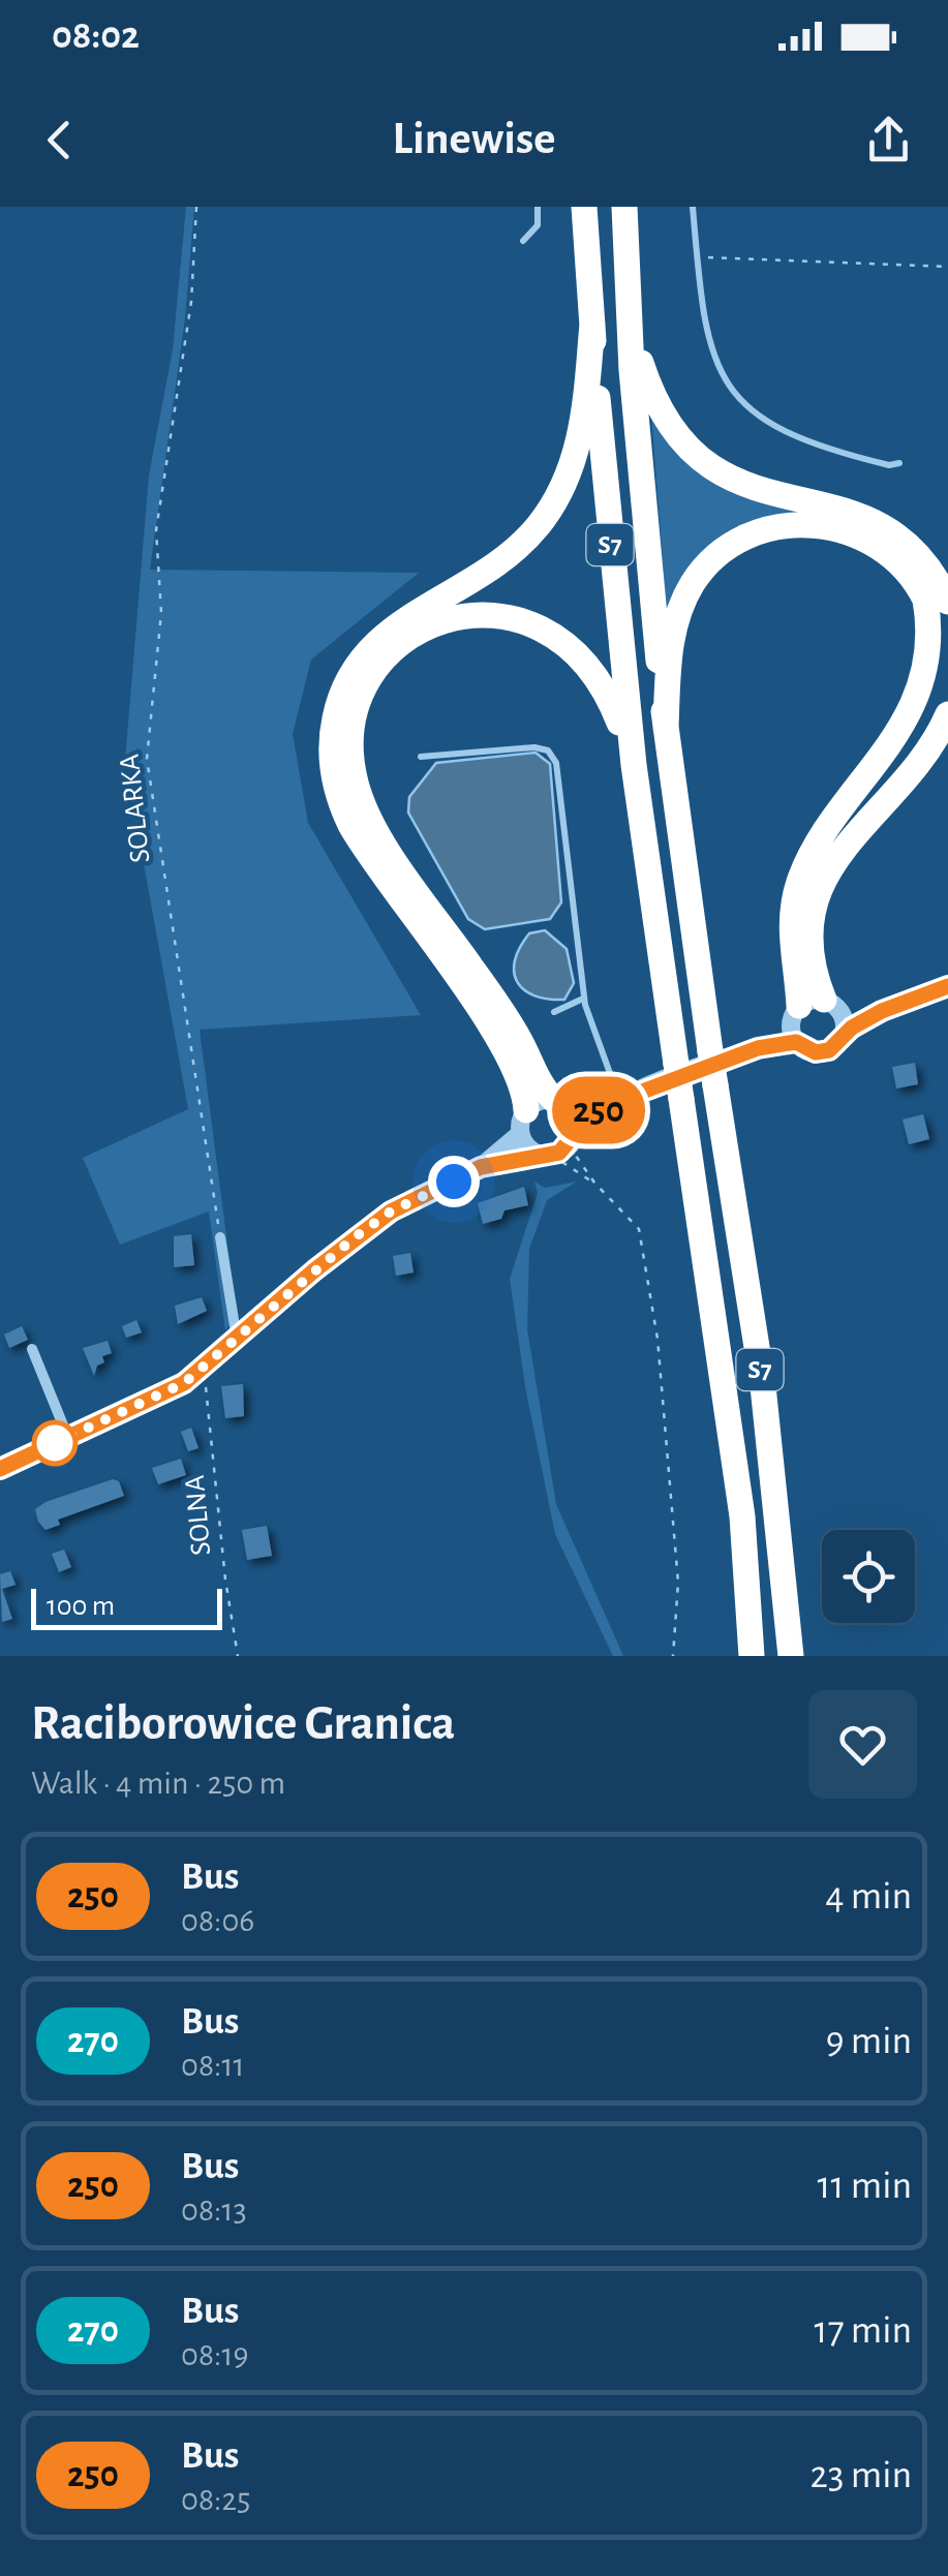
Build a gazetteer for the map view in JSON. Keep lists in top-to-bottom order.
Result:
{
  "streets": {
    "highway": ["S7"],
    "path": ["SOLARKA", "SOLNA"]
  },
  "lines": ["bus line 250"],
  "scale_bar": "100 m",
  "page": {
    "status": "08:02",
    "header": "Linewise",
    "on_map": "250",
    "scale": "100 m",
    "heading": ["Raciborowice Granica", "Walk · 4 min · 250 m"],
    "list": [
      {
        "mark": "250",
        "name": "Bus",
        "note": "08:06",
        "value": "4 min"
      },
      {
        "mark": "270",
        "name": "Bus",
        "note": "08:11",
        "value": "9 min"
      },
      {
        "mark": "250",
        "name": "Bus",
        "note": "08:13",
        "value": "11 min"
      },
      {
        "mark": "270",
        "name": "Bus",
        "note": "08:19",
        "value": "17 min"
      },
      {
        "mark": "250",
        "name": "Bus",
        "note": "08:25",
        "value": "23 min"
      }
    ]
  }
}
